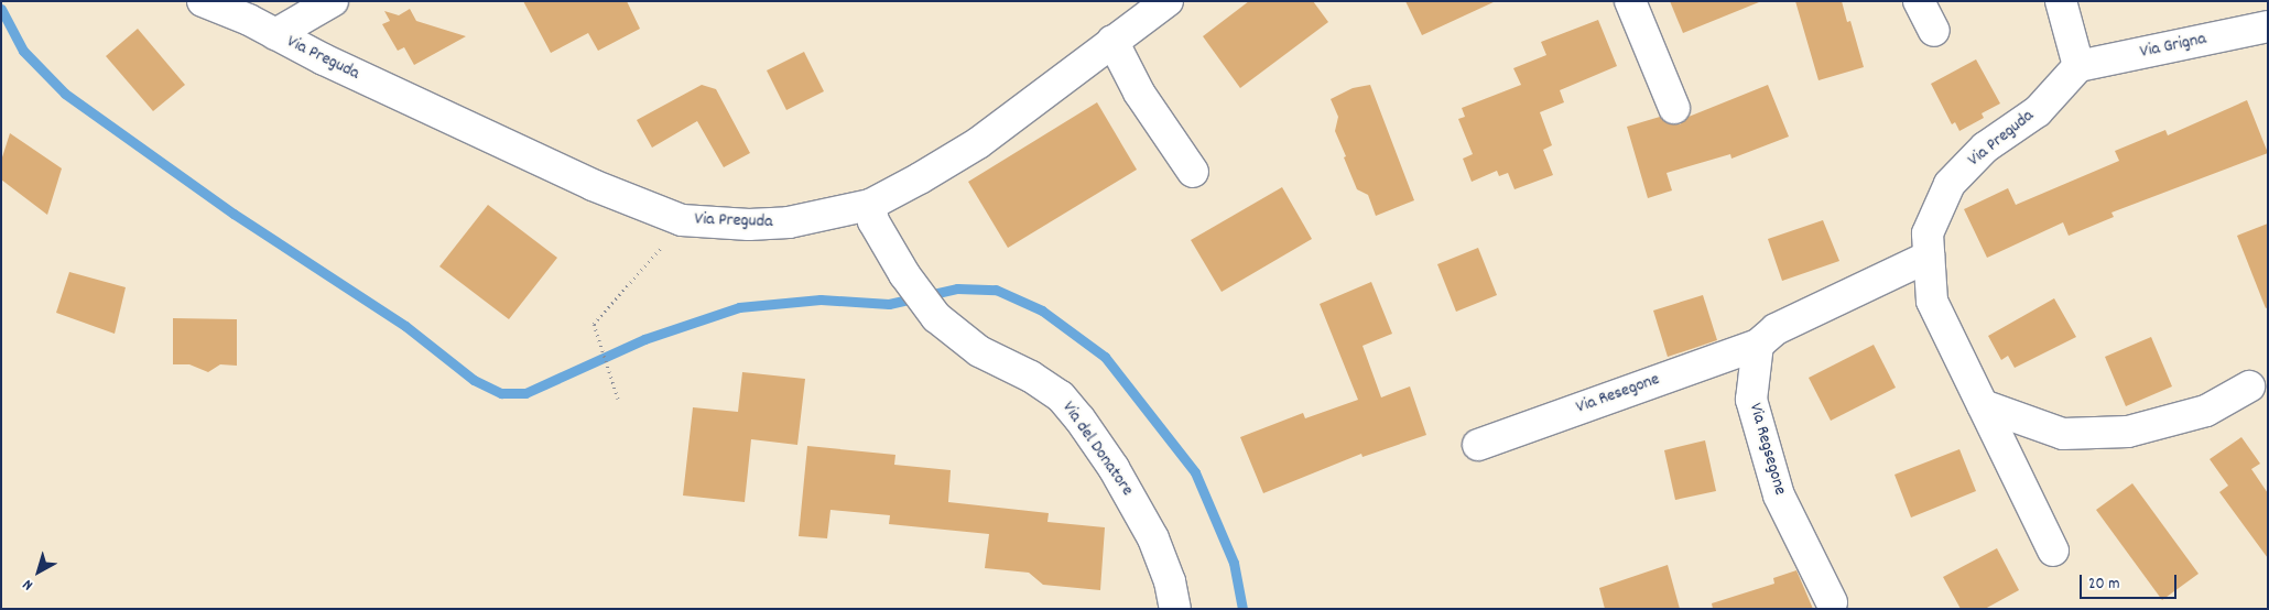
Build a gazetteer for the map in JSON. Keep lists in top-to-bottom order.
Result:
{
  "streets": {
    "street": [
      "Via Grigna",
      "Via Preguda",
      "Via Resegone",
      "Via del Donatore",
      "Via Regsegone"
    ]
  },
  "crossings": [
    ["Via Grigna", "Via Preguda"],
    ["Via Preguda", "Via del Donatore"],
    ["Via Resegone", "Via Regsegone"]
  ],
  "scale_bar": "20 m",
  "north": "bottom left"
}
